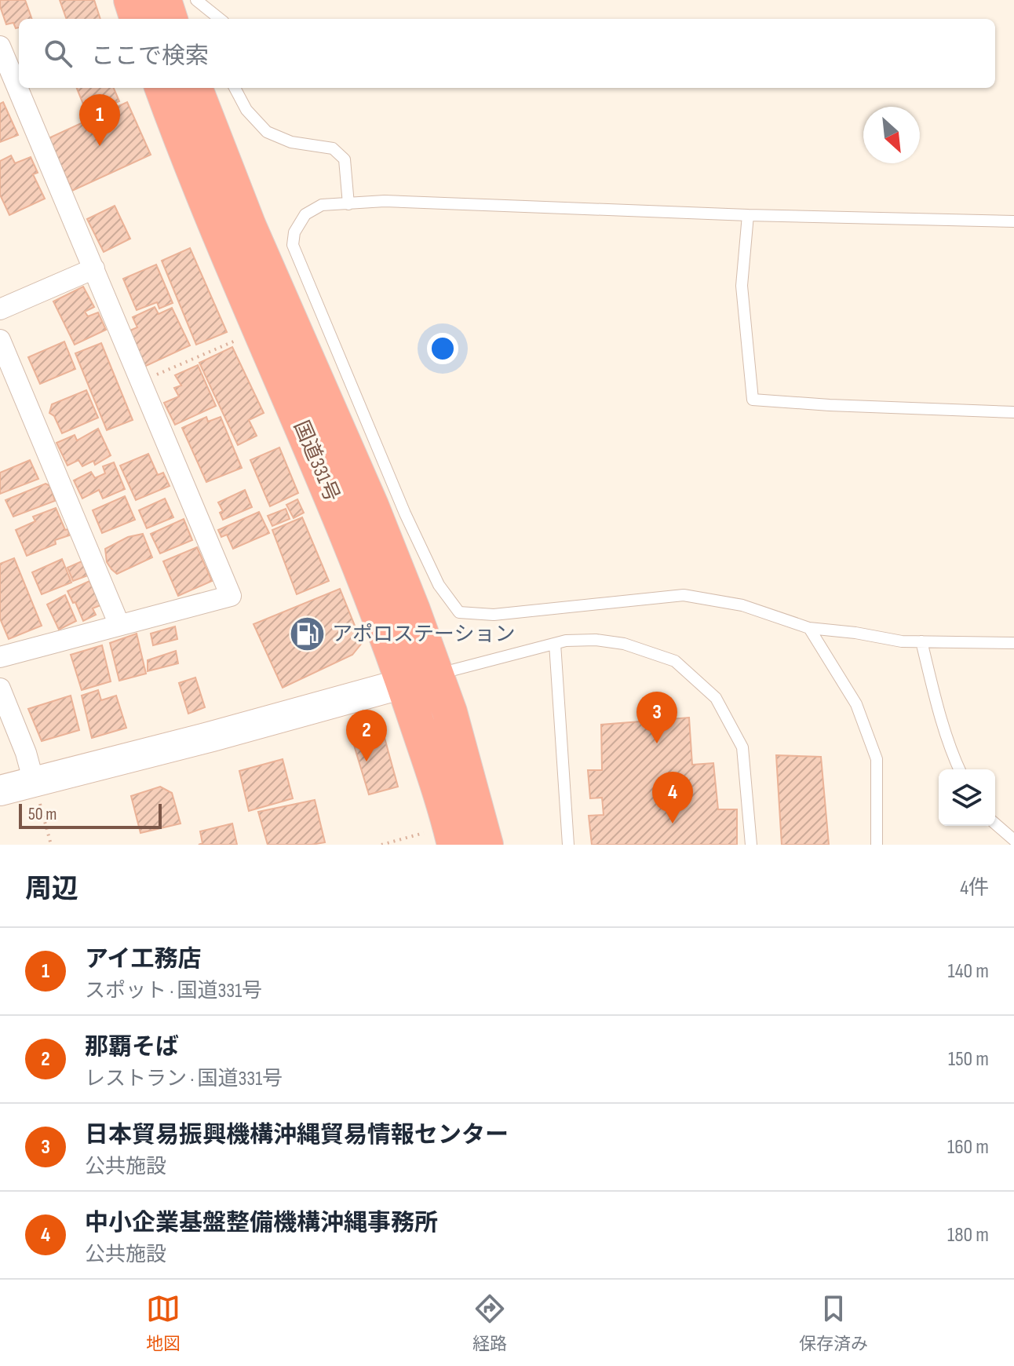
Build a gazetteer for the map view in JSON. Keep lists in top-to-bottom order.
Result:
{
  "streets": {
    "highway": ["国道331号"]
  },
  "places": {
    "fuel station": ["アポロステーション"]
  },
  "scale_bar": "50 m",
  "north": "bottom right",
  "page": {
    "search": "ここで検索",
    "pins": [
      "1",
      "3",
      "2",
      "4"
    ],
    "scale": "50 m",
    "heading": ["周辺", "4件"],
    "list": [
      {
        "mark": "1",
        "name": "アイ工務店",
        "note": "スポット · 国道331号",
        "value": "140 m"
      },
      {
        "mark": "2",
        "name": "那覇そば",
        "note": "レストラン · 国道331号",
        "value": "150 m"
      },
      {
        "mark": "3",
        "name": "日本貿易振興機構沖縄貿易情報センター",
        "note": "公共施設",
        "value": "160 m"
      },
      {
        "mark": "4",
        "name": "中小企業基盤整備機構沖縄事務所",
        "note": "公共施設",
        "value": "180 m"
      }
    ],
    "nav": ["地図", "経路", "保存済み"]
  }
}
